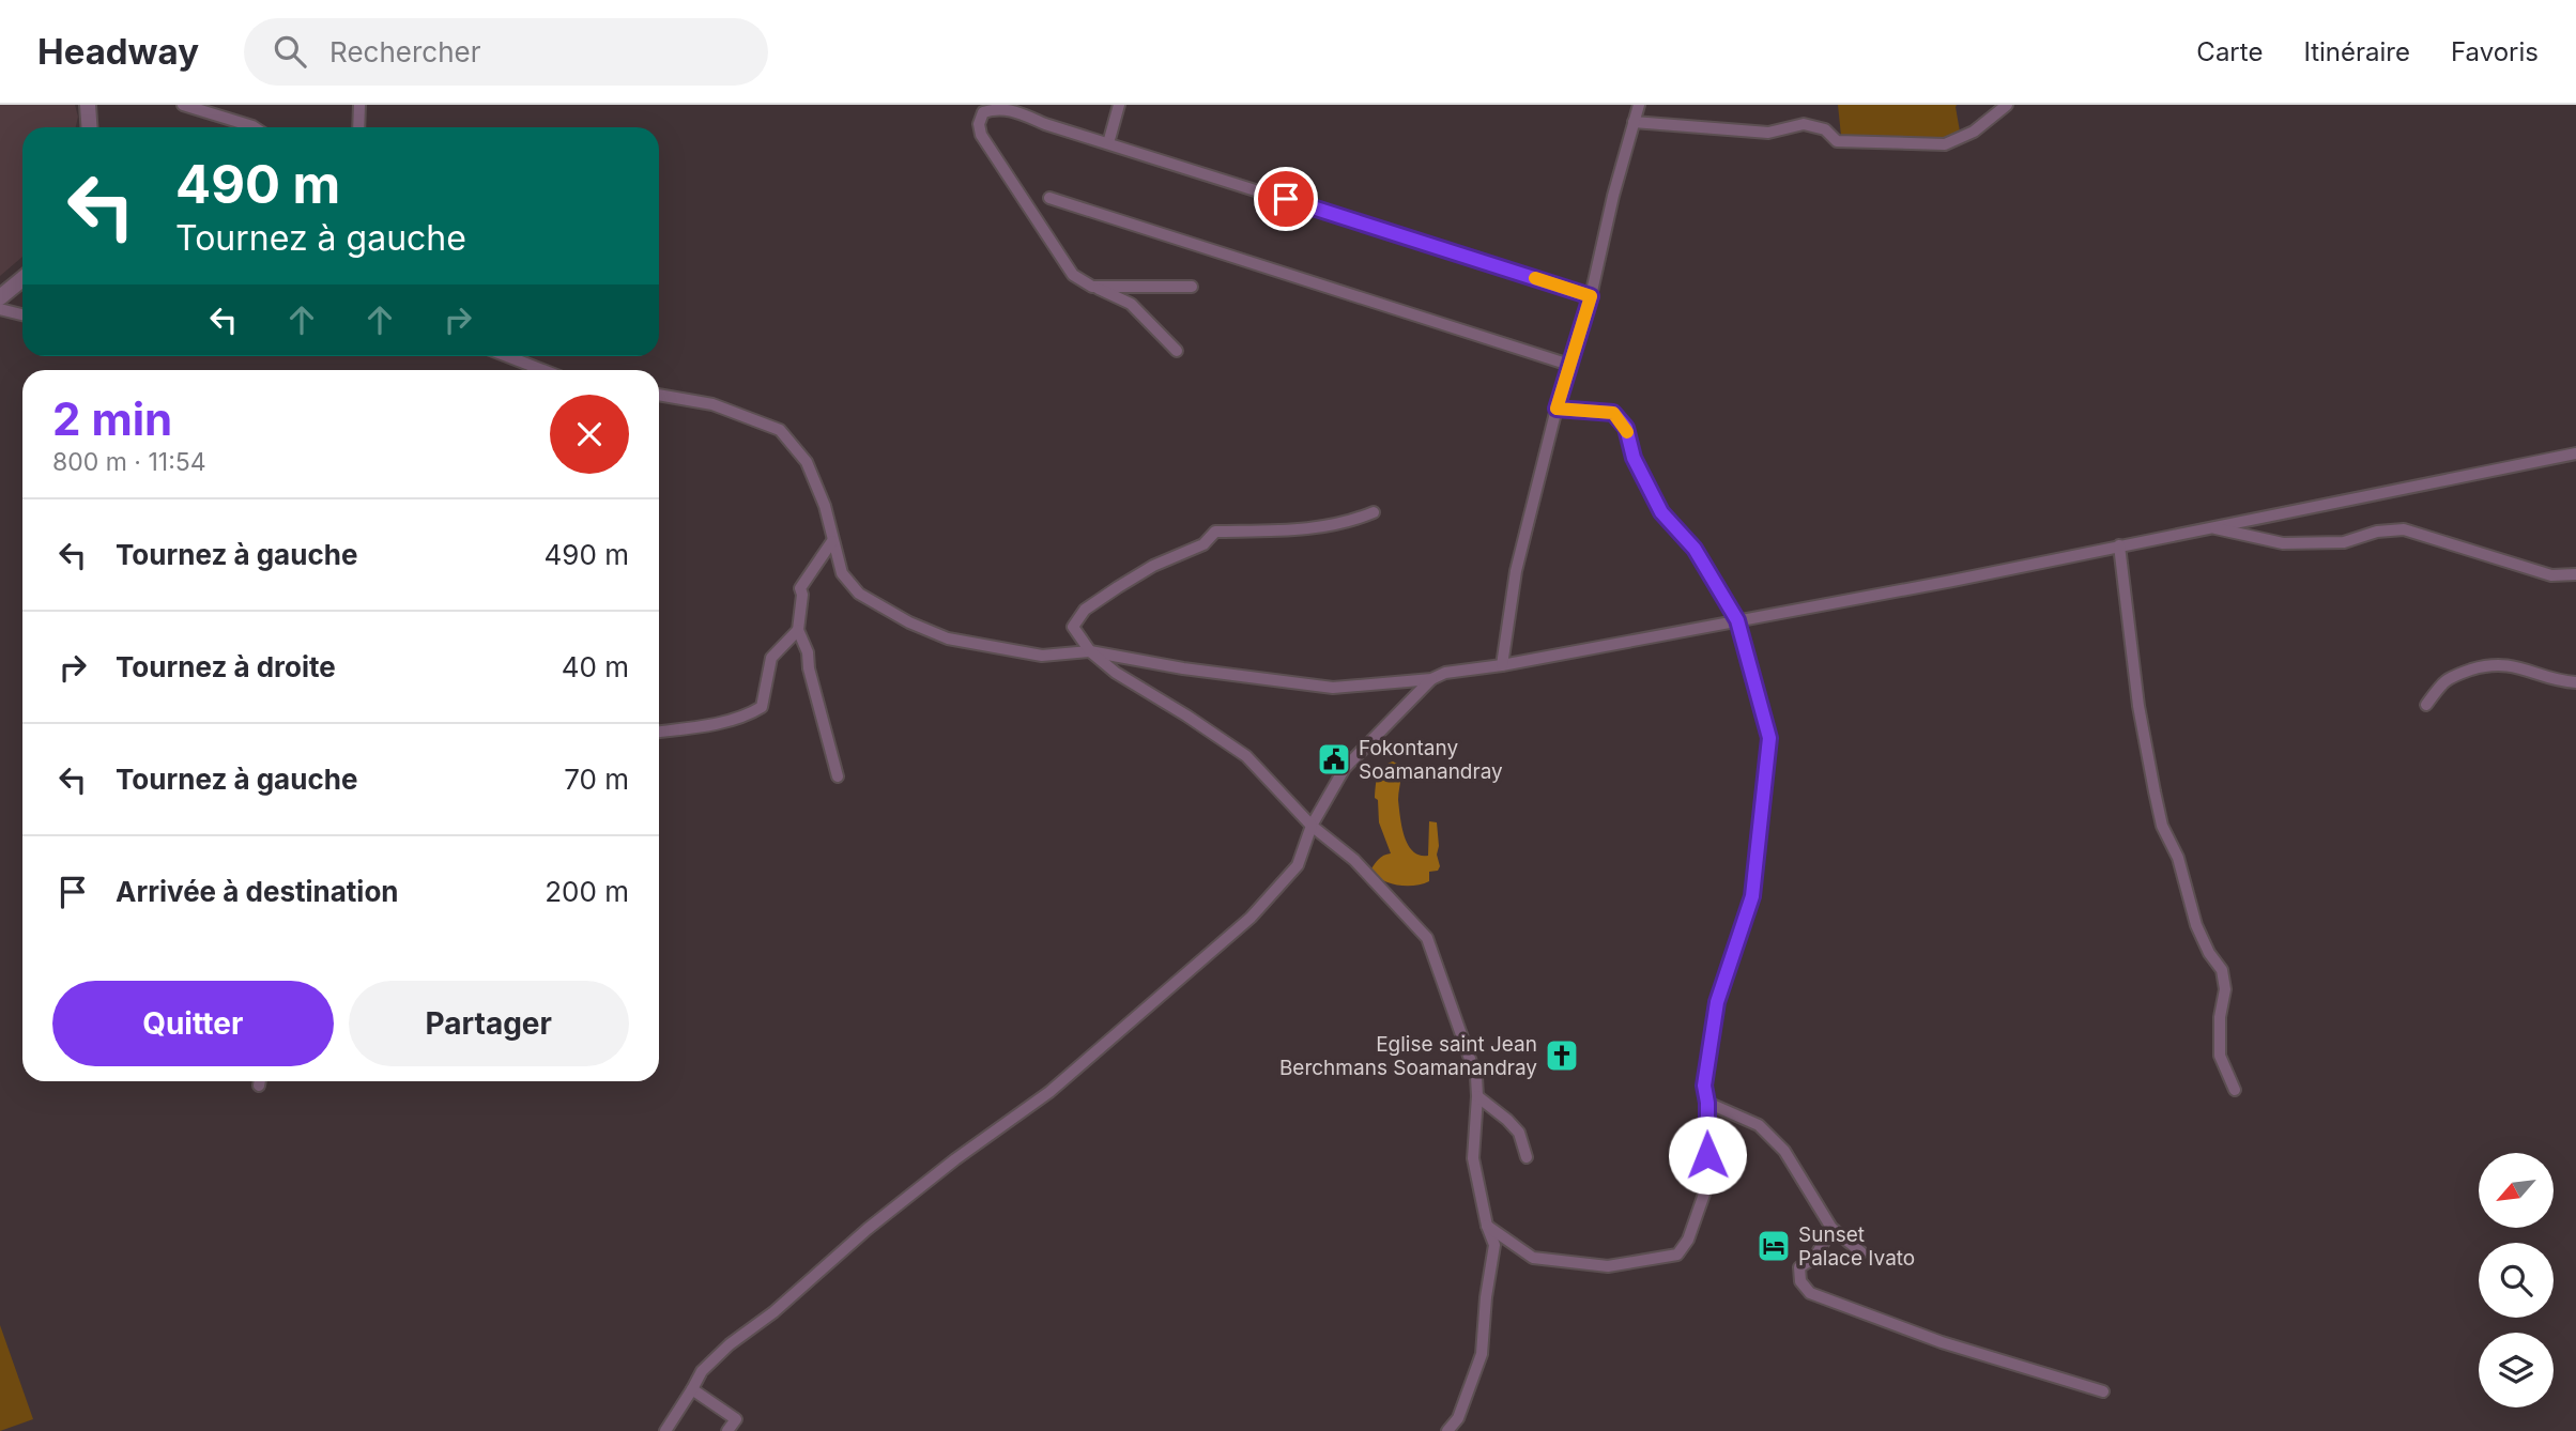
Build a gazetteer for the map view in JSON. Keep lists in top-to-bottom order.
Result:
{
  "places": {
    "public building": ["Fokontany Soamanandray"],
    "church": ["Eglise saint Jean Berchmans Soamanandray"],
    "hotel": ["Sunset Palace Ivato"]
  },
  "north": "bottom left",
  "page": {
    "header": "Headway",
    "search": "Rechercher",
    "nav": ["Carte", "Itinéraire", "Favoris"],
    "turn": ["490 m", "Tournez à gauche"],
    "heading": ["2 min", "800 m · 11:54"],
    "list": [
      {
        "name": "Tournez à gauche",
        "value": "490 m"
      },
      {
        "name": "Tournez à droite",
        "value": "40 m"
      },
      {
        "name": "Tournez à gauche",
        "value": "70 m"
      },
      {
        "name": "Arrivée à destination",
        "value": "200 m"
      }
    ],
    "buttons": ["Quitter", "Partager"]
  }
}
